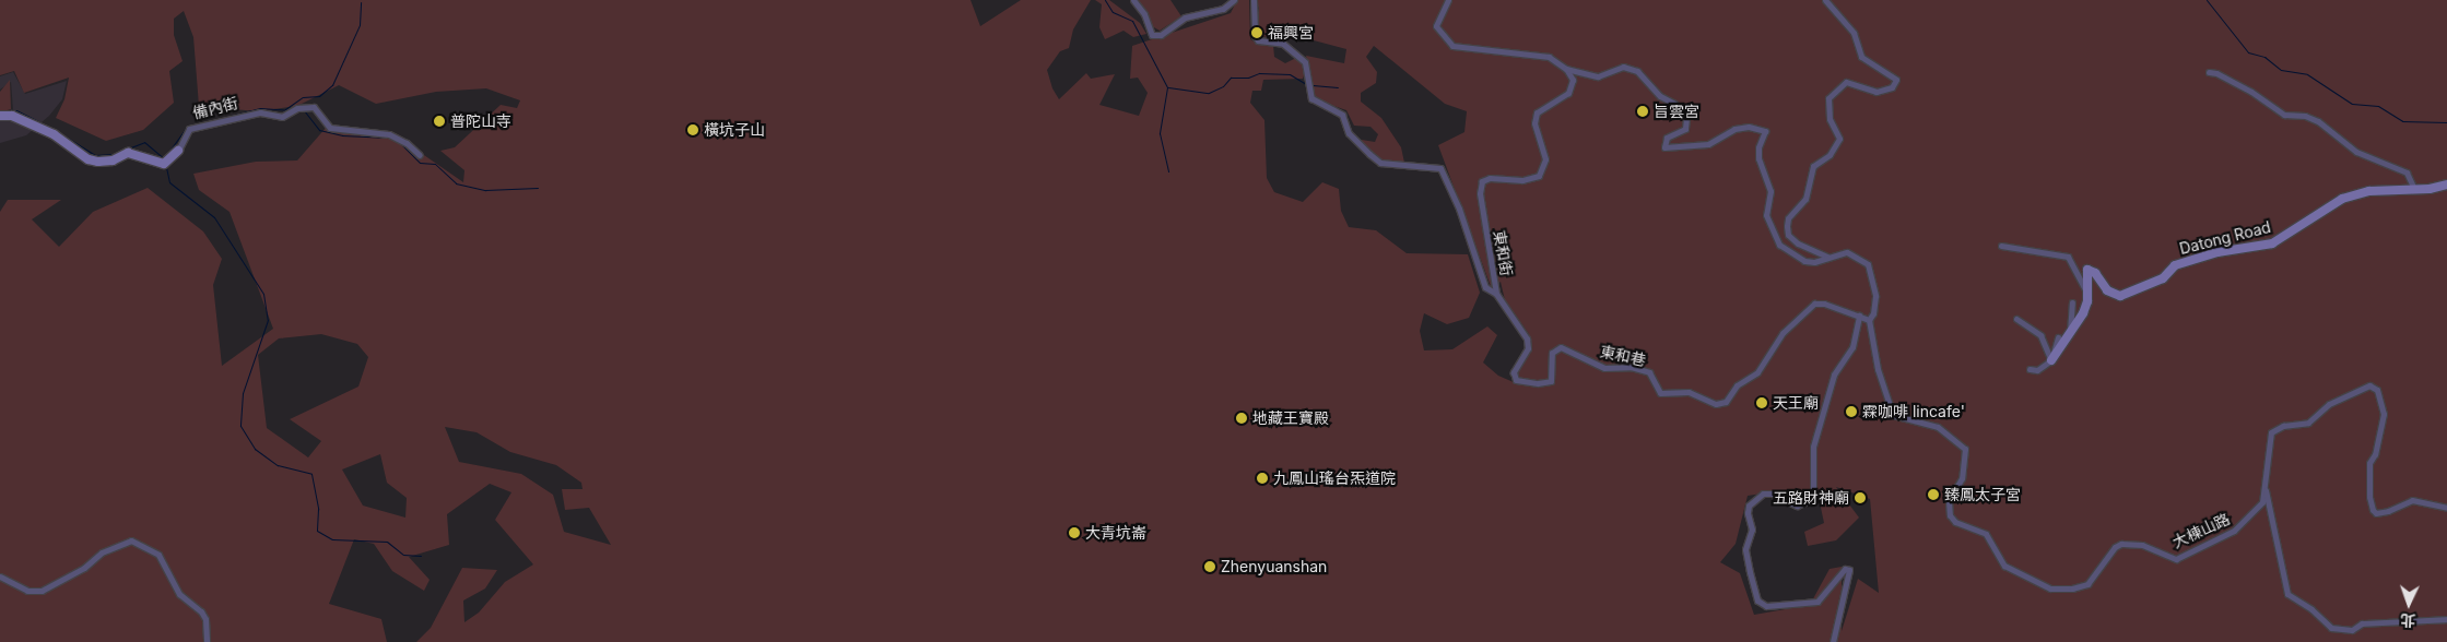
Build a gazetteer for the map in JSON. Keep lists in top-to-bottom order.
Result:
{
  "streets": {
    "street": [
      "備內街",
      "Datong Road",
      "東和街",
      "東和巷",
      "大棟山路"
    ]
  },
  "crossings": [
    ["東和街", "東和巷"]
  ],
  "places": [
    "福興宮",
    "旨雲宮",
    "普陀山寺",
    "橫坑子山",
    "天王廟",
    "霖咖啡 lincafe'",
    "地藏王寶殿",
    "九鳳山瑤台炁道院",
    "臻鳳太子宮",
    "五路財神廟",
    "大青坑崙",
    "Zhenyuanshan"
  ],
  "north": "bottom"
}
